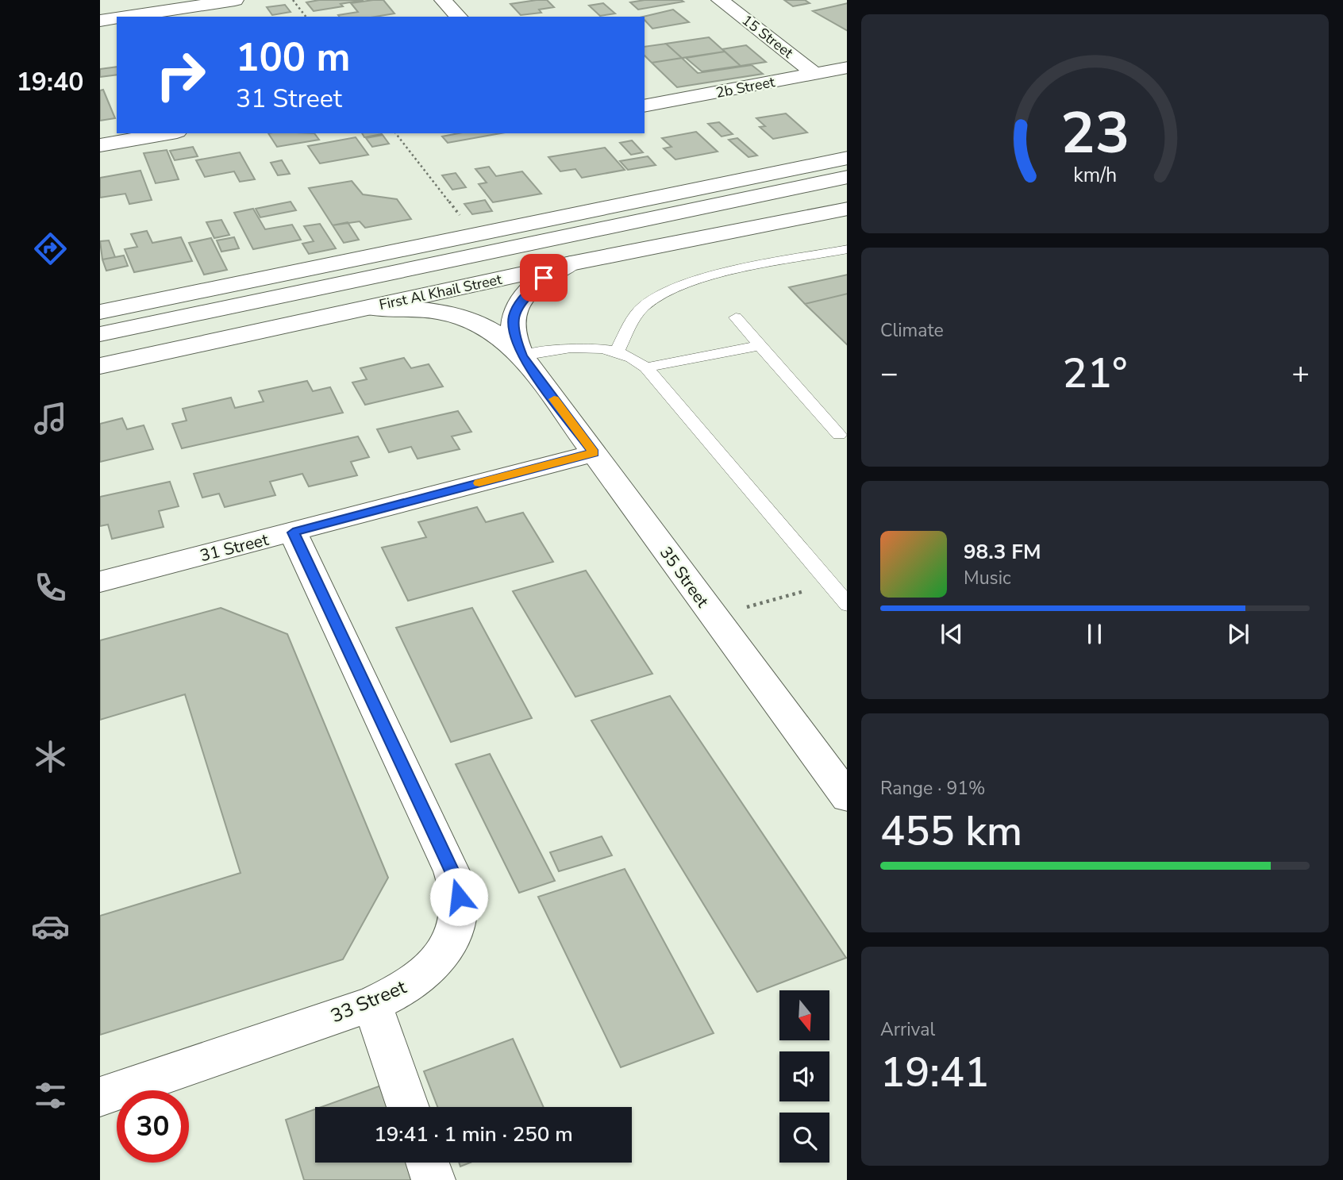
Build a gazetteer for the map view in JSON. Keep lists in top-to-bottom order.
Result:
{
  "streets": {
    "street": [
      "15 Street",
      "2b Street",
      "First Al Khail Street",
      "31 Street",
      "35 Street",
      "33 Street"
    ]
  },
  "crossings": [
    ["15 Street", "2b Street"],
    ["First Al Khail Street", "35 Street"],
    ["31 Street", "35 Street"],
    ["31 Street", "33 Street"]
  ],
  "north": "bottom",
  "page": {
    "tabs": "19:40",
    "turn": ["100 m", "31 Street"],
    "tile": [
      "Climate",
      ["Range · 91%", "455 km"],
      ["Arrival", "19:41"]
    ],
    "heat": ["−", "21°", "+"],
    "song": ["98.3 FM", "Music"],
    "limit": "30",
    "trip": "19:41 · 1 min · 250 m",
    "gauge": ["23", "km/h"]
  }
}
